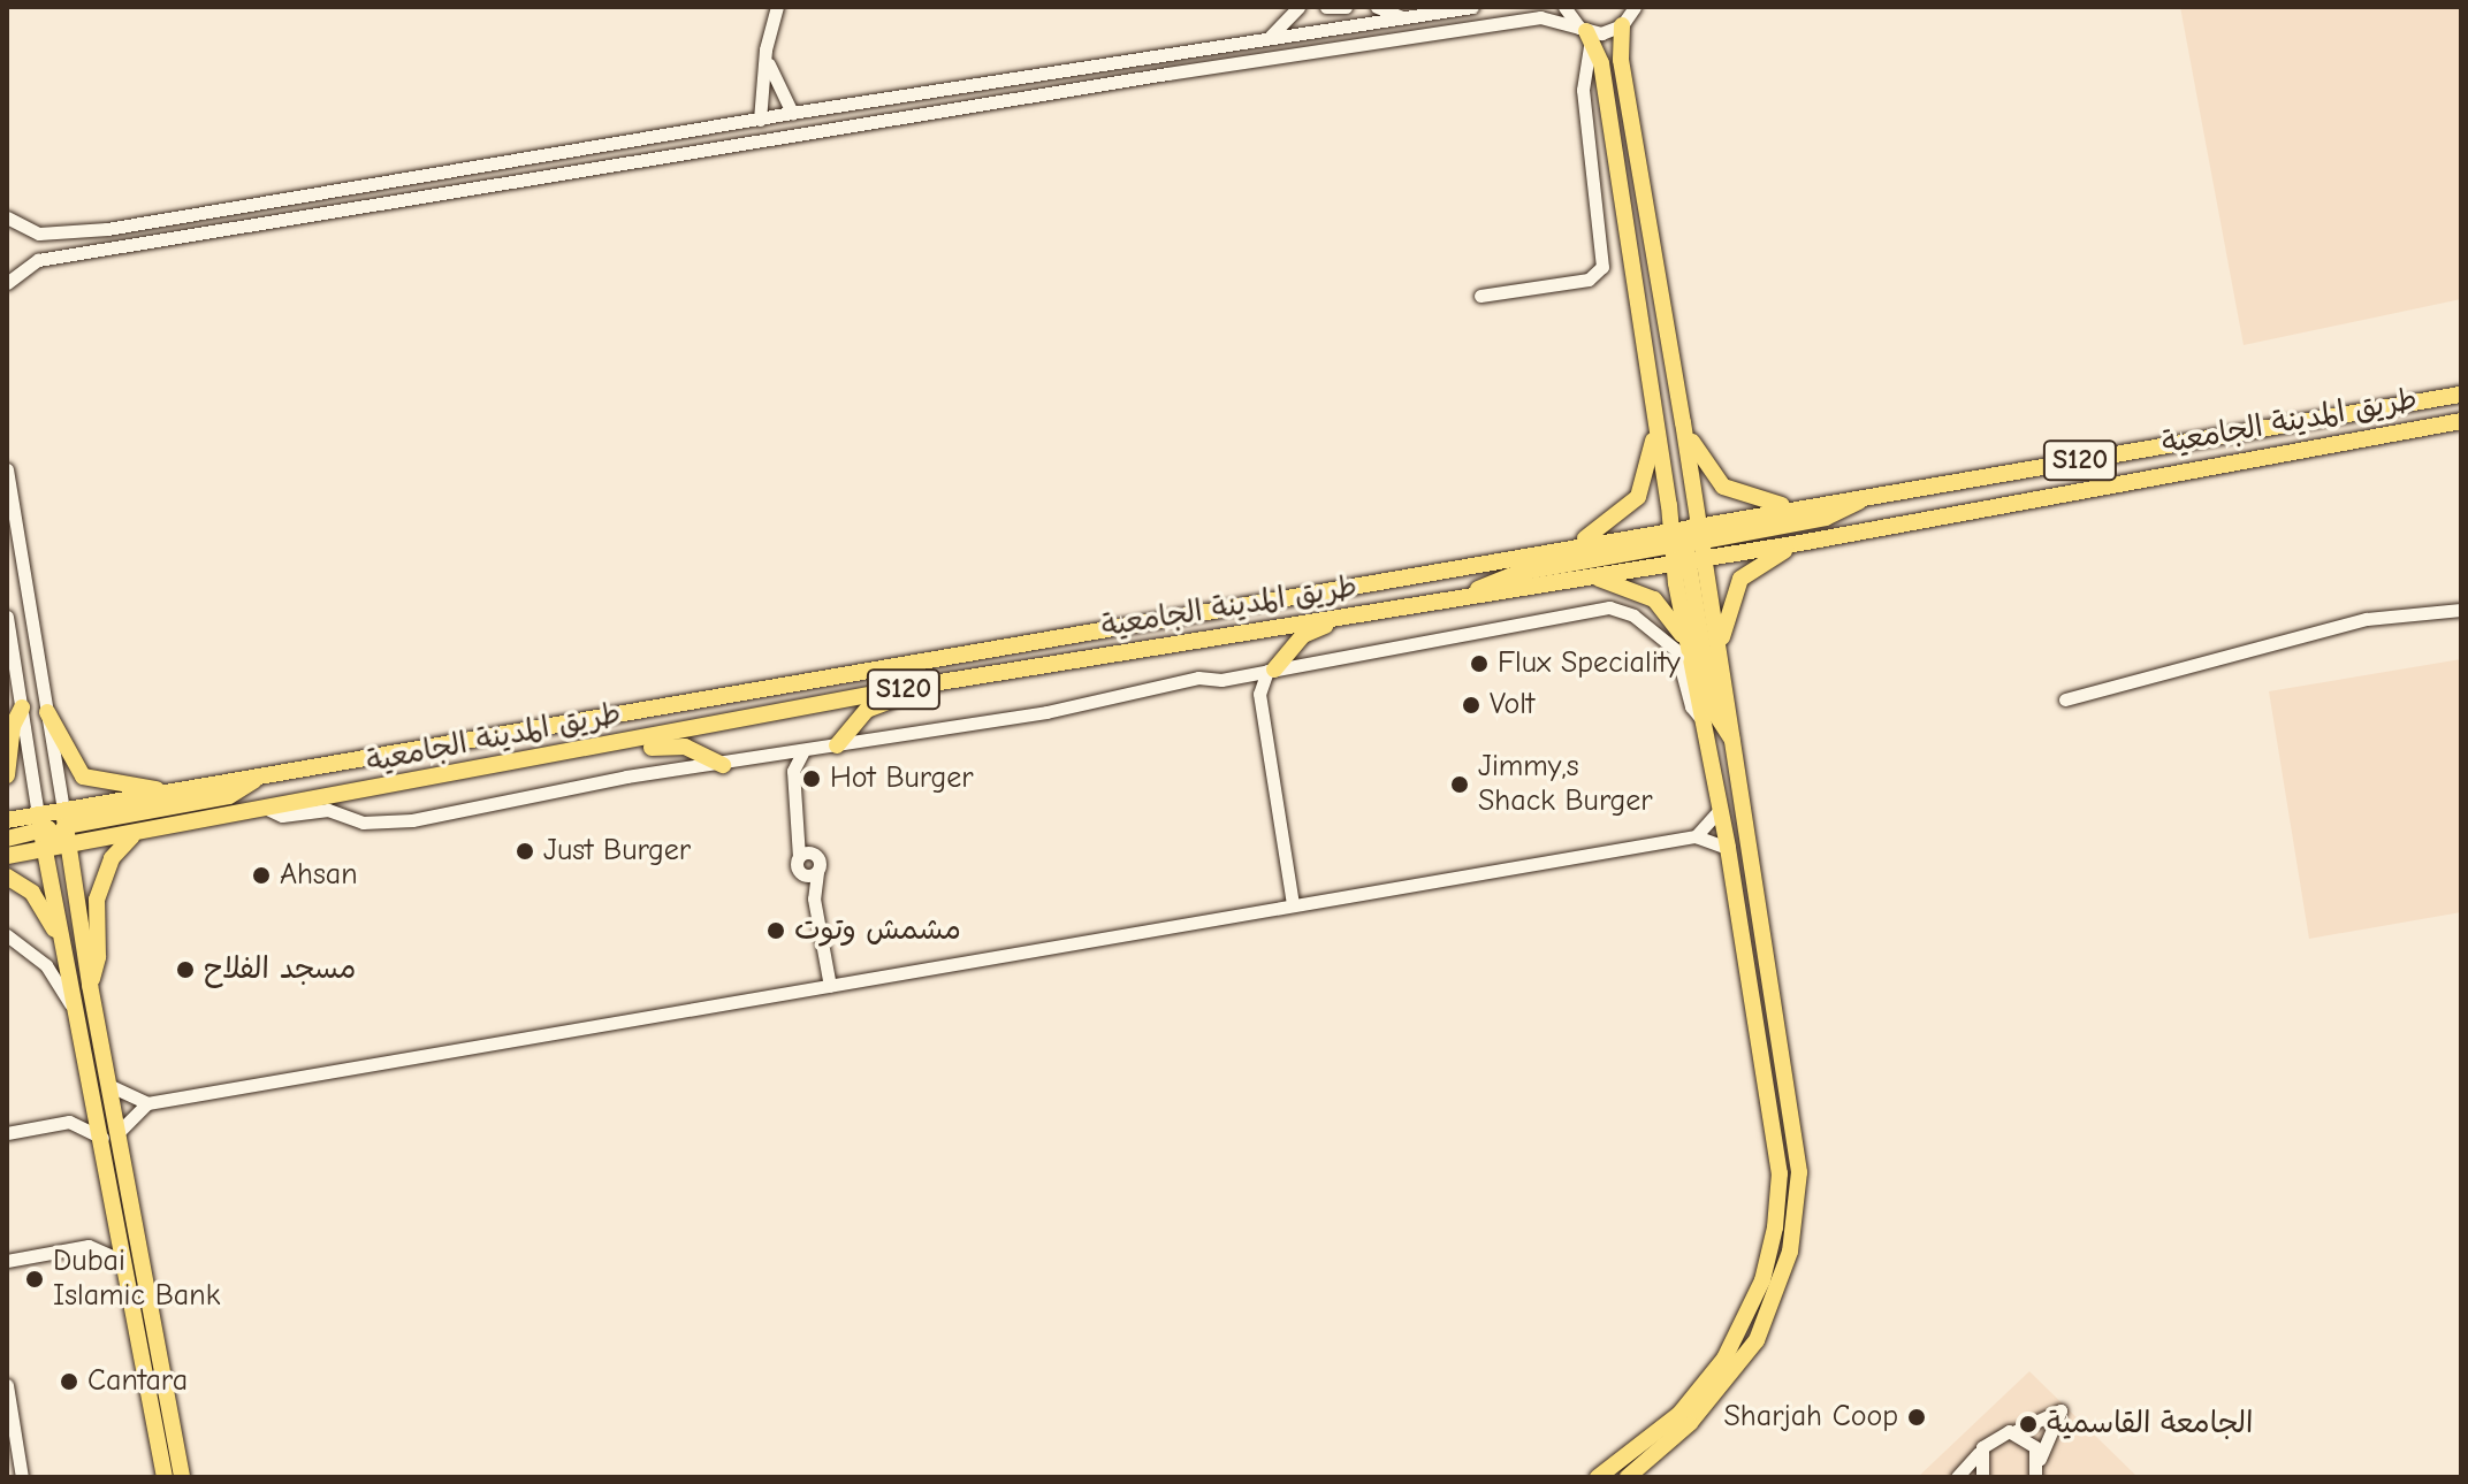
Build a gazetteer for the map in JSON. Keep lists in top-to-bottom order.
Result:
{
  "streets": {
    "main road": ["طريق المدينة الجامعية", "S120"]
  },
  "places": [
    "Flux Speciality",
    "Volt",
    "Hot Burger",
    "Jimmy,s Shack Burger",
    "Just Burger",
    "Ahsan",
    "مشمش وتوت",
    "مسجد الفلاح",
    "Dubai Islamic Bank",
    "Cantara",
    "Sharjah Coop",
    "الجامعة القاسمية"
  ]
}
